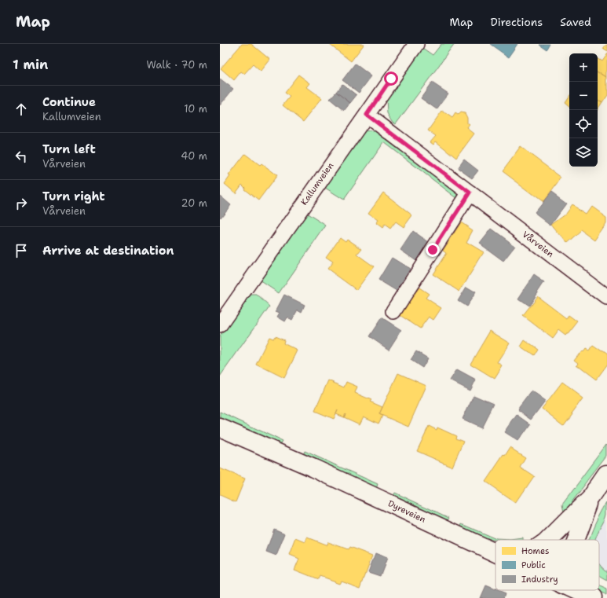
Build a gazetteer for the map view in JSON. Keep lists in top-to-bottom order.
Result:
{
  "streets": {
    "main road": ["Dyreveien"],
    "street": ["Kallumveien", "Vårveien"]
  },
  "crossings": [
    ["Kallumveien", "Vårveien"]
  ],
  "legend": ["Homes", "Public", "Industry"],
  "page": {
    "header": "Map",
    "nav": ["Map", "Directions", "Saved"],
    "heading": ["1 min", "Walk · 70 m"],
    "map_buttons": ["+", "−"],
    "list": [
      ["Continue", "Kallumveien", "10 m"],
      ["Turn left", "Vårveien", "40 m"],
      ["Turn right", "Vårveien", "20 m"],
      "Arrive at destination"
    ]
  }
}
